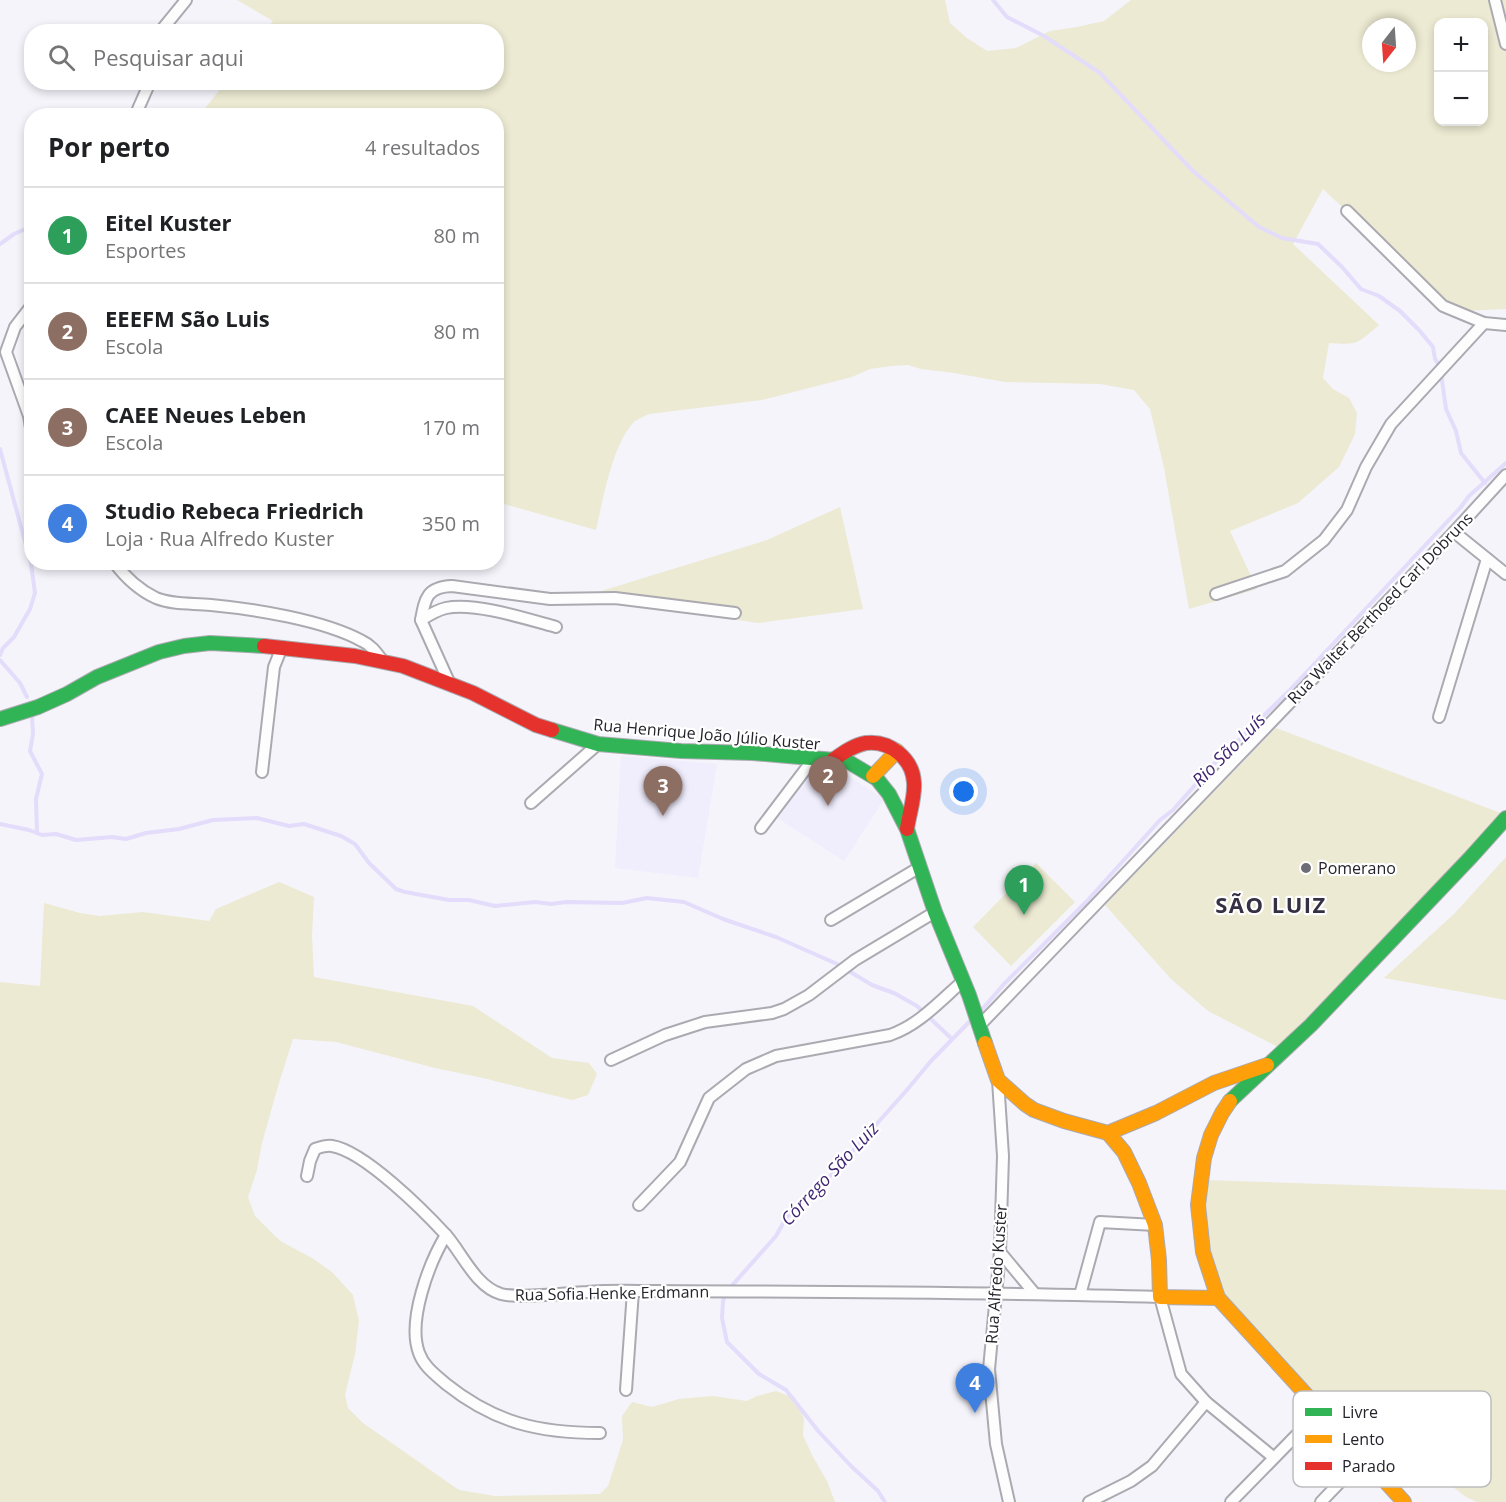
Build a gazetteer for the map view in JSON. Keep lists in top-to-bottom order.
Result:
{
  "streets": {
    "street": [
      "Rua Walter Berthoed Carl Dobruns",
      "Rua Henrique João Júlio Kuster",
      "Rua Alfredo Kuster",
      "Rua Sofia Henke Erdmann"
    ]
  },
  "crossings": [
    ["Rua Walter Berthoed Carl Dobruns", "Rua Henrique João Júlio Kuster"],
    ["Rua Henrique João Júlio Kuster", "Rua Alfredo Kuster"],
    ["Rua Alfredo Kuster", "Rua Sofia Henke Erdmann"]
  ],
  "districts": ["SÃO LUIZ"],
  "water": ["Rio São Luís", "Córrego São Luiz"],
  "places": ["Pomerano"],
  "legend": ["Livre", "Lento", "Parado"],
  "north": "bottom",
  "page": {
    "map_buttons": ["+", "−"],
    "search": "Pesquisar aqui",
    "heading": ["Por perto", "4 resultados"],
    "list": [
      {
        "mark": "1",
        "name": "Eitel Kuster",
        "note": "Esportes",
        "value": "80 m"
      },
      {
        "mark": "2",
        "name": "EEEFM São Luis",
        "note": "Escola",
        "value": "80 m"
      },
      {
        "mark": "3",
        "name": "CAEE Neues Leben",
        "note": "Escola",
        "value": "170 m"
      },
      {
        "mark": "4",
        "name": "Studio Rebeca Friedrich",
        "note": "Loja · Rua Alfredo Kuster",
        "value": "350 m"
      }
    ],
    "pins": [
      "2",
      "3",
      "1",
      "4"
    ]
  }
}
